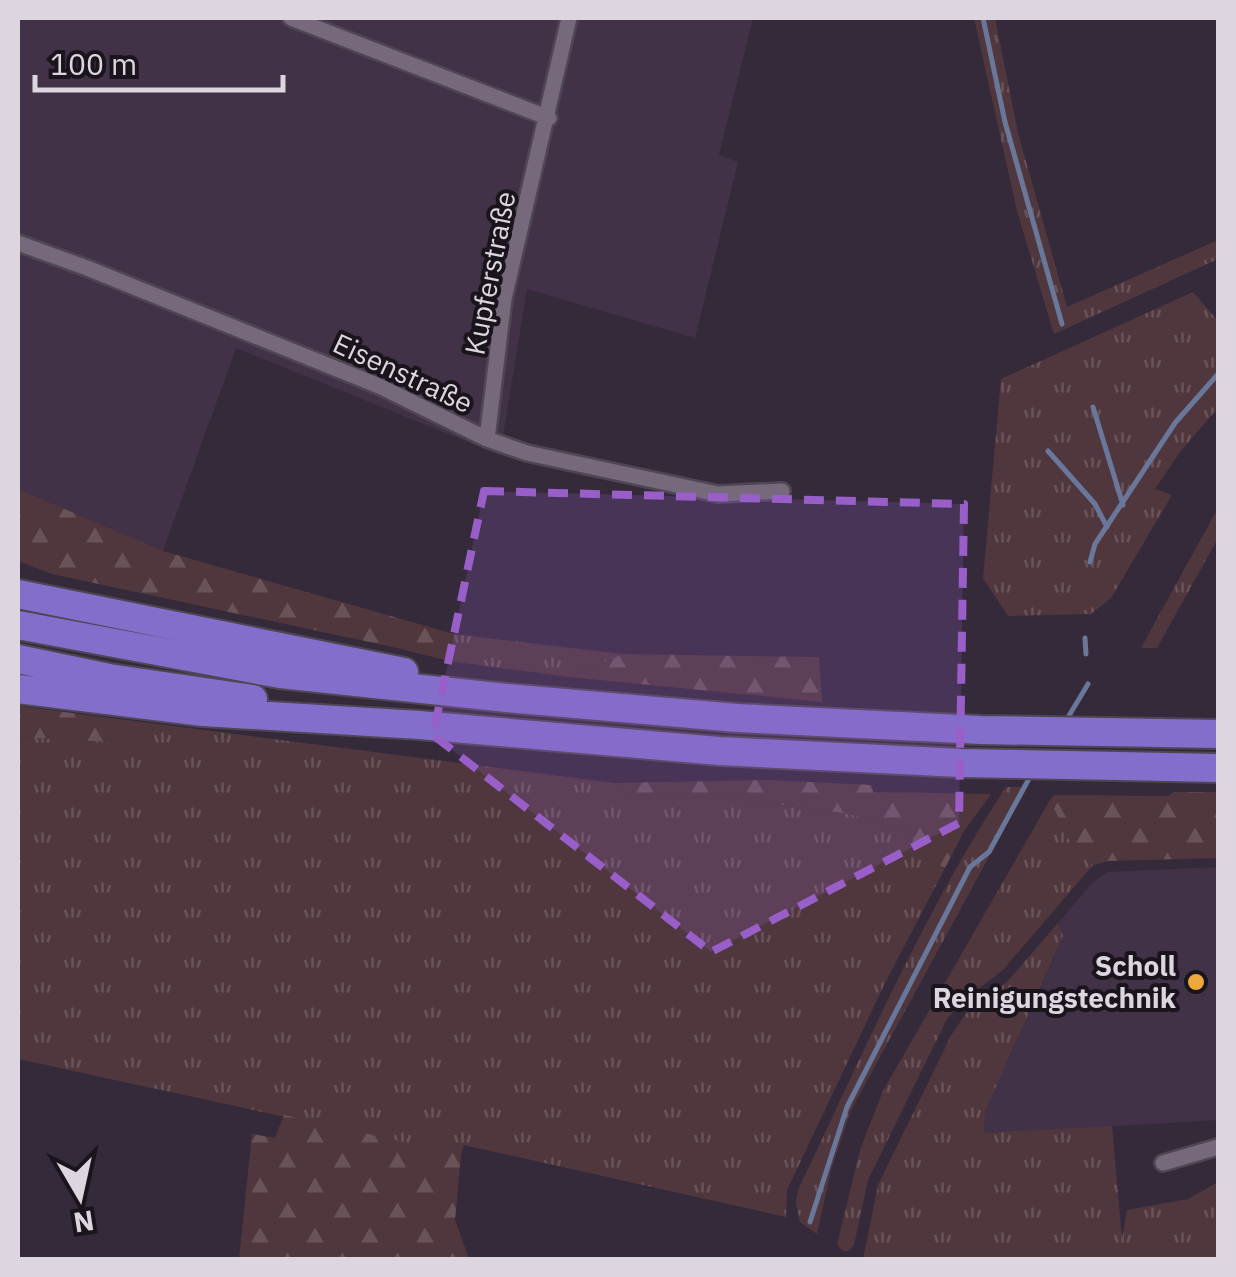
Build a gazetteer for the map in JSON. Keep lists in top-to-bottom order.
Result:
{
  "streets": {
    "street": ["Kupferstraße", "Eisenstraße"]
  },
  "crossings": [
    ["Kupferstraße", "Eisenstraße"]
  ],
  "places": ["Scholl Reinigungstechnik"],
  "scale_bar": "100 m",
  "north": "bottom"
}
